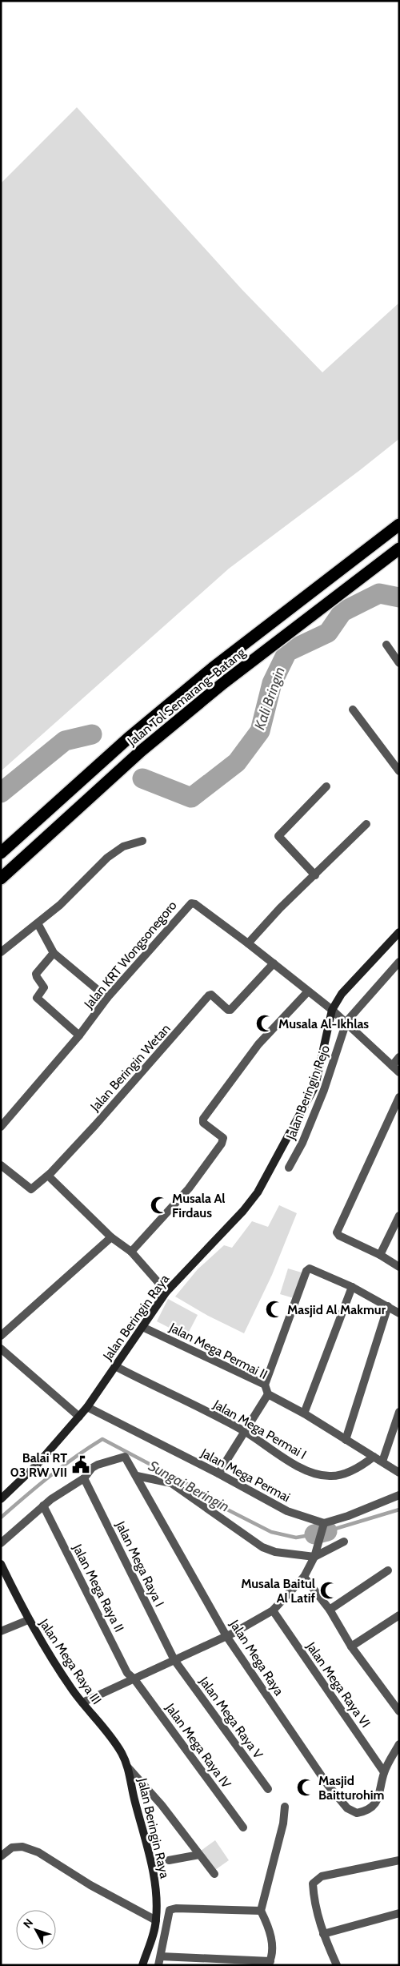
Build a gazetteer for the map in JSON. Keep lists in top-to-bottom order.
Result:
{
  "streets": {
    "highway": ["Jalan Tol Semarang–Batang"],
    "street": [
      "Jalan KRT Wongsonegoro",
      "Jalan Beringin Wetan",
      "Jalan Beringin Rejo",
      "Jalan Beringin Raya",
      "Jalan Mega Permai II",
      "Jalan Mega Permai I",
      "Jalan Mega Permai",
      "Jalan Mega Raya I",
      "Jalan Mega Raya II",
      "Jalan Mega Raya",
      "Jalan Mega Raya III",
      "Jalan Mega Raya VI",
      "Jalan Mega Raya V",
      "Jalan Mega Raya IV"
    ]
  },
  "crossings": [
    ["Jalan KRT Wongsonegoro", "Jalan Beringin Wetan"],
    ["Jalan KRT Wongsonegoro", "Jalan Beringin Rejo"],
    ["Jalan KRT Wongsonegoro", "Jalan Beringin Raya"],
    ["Jalan Beringin Raya", "Jalan Mega Permai II"],
    ["Jalan Beringin Raya", "Jalan Mega Permai I"],
    ["Jalan Beringin Raya", "Jalan Mega Permai"],
    ["Jalan Beringin Raya", "Jalan Mega Raya III"],
    ["Jalan Mega Permai II", "Jalan Mega Permai I"],
    ["Jalan Mega Raya I", "Jalan Mega Raya"],
    ["Jalan Mega Raya I", "Jalan Mega Raya V"],
    ["Jalan Mega Raya II", "Jalan Mega Raya IV"],
    ["Jalan Mega Raya", "Jalan Mega Raya VI"]
  ],
  "water": ["Kali Bringin", "Sungai Beringin"],
  "places": {
    "mosque": [
      "Musala Al-Ikhlas",
      "Musala Al Firdaus",
      "Masjid Al Makmur",
      "Musala Baitul Al Latif",
      "Masjid Baitturohim"
    ],
    "public building": ["Balai RT 03 RW VII"]
  },
  "north": "top left"
}
